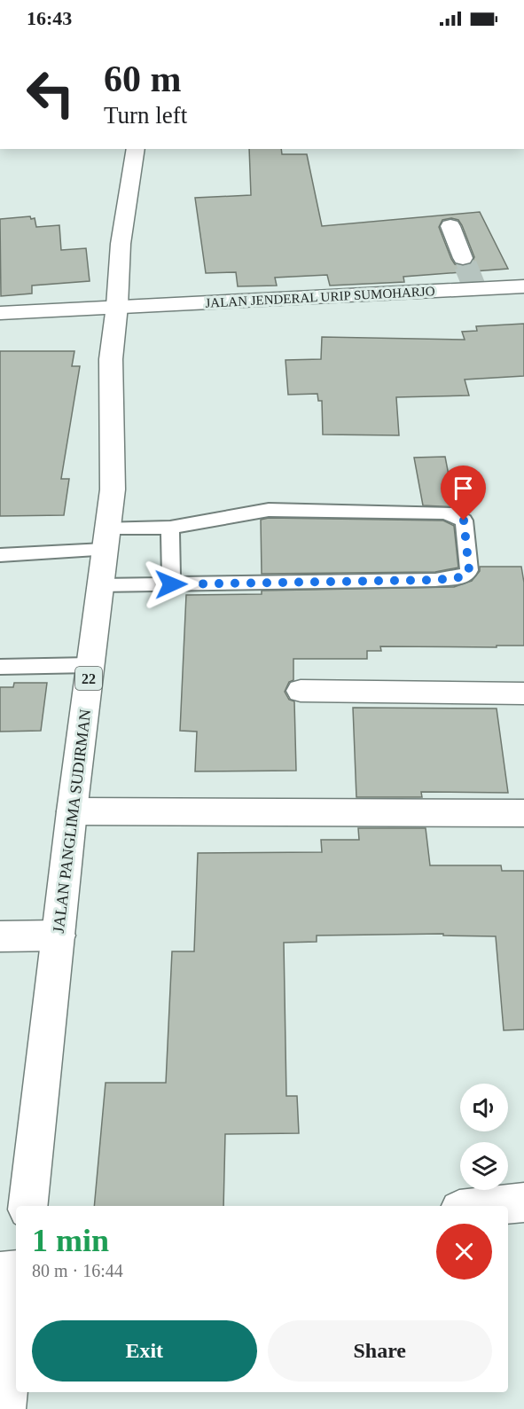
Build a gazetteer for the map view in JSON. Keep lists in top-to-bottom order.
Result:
{
  "streets": {
    "main road": ["JALAN JENDERAL URIP SUMOHARJO", "22", "JALAN PANGLIMA SUDIRMAN"]
  },
  "crossings": [
    ["JALAN JENDERAL URIP SUMOHARJO", "JALAN PANGLIMA SUDIRMAN"]
  ],
  "page": {
    "status": "16:43",
    "turn": ["60 m", "Turn left"],
    "heading": ["1 min", "80 m · 16:44"],
    "buttons": ["Exit", "Share"]
  }
}
